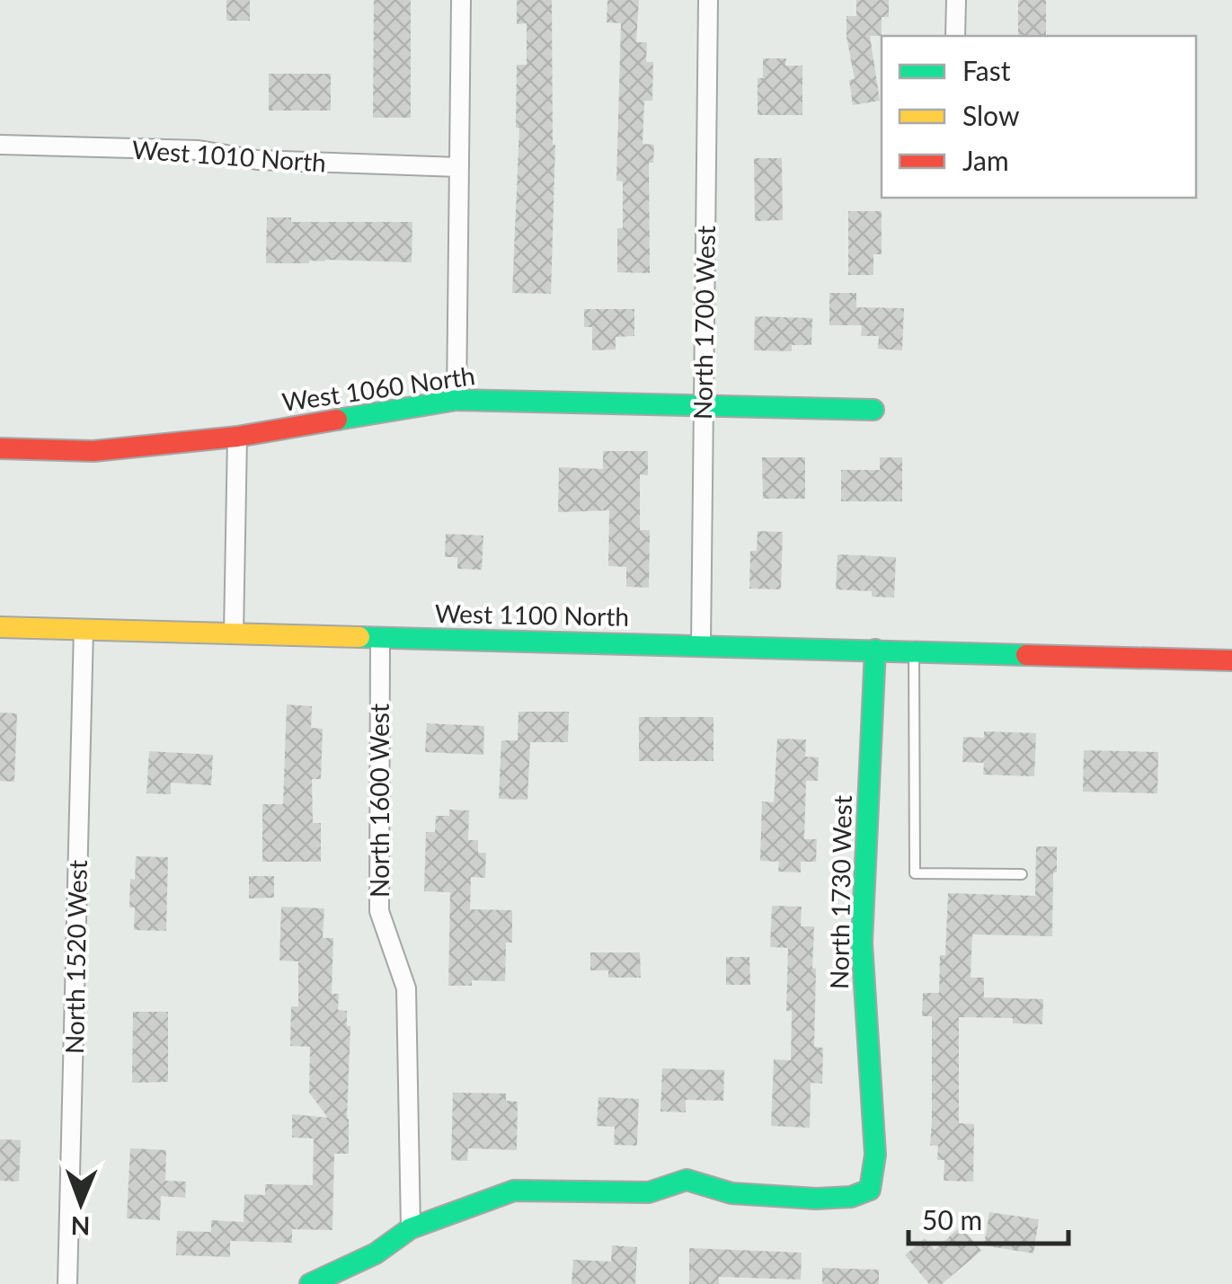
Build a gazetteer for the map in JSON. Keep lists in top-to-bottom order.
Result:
{
  "streets": {
    "street": [
      "West 1010 North",
      "North 1700 West",
      "West 1060 North",
      "West 1100 North",
      "North 1600 West",
      "North 1730 West",
      "North 1520 West"
    ]
  },
  "crossings": [
    ["North 1700 West", "West 1060 North"],
    ["North 1700 West", "West 1100 North"],
    ["West 1100 North", "North 1600 West"],
    ["West 1100 North", "North 1730 West"],
    ["West 1100 North", "North 1520 West"],
    ["North 1600 West", "North 1730 West"]
  ],
  "legend": ["Fast", "Slow", "Jam"],
  "scale_bar": "50 m",
  "north": "bottom"
}
